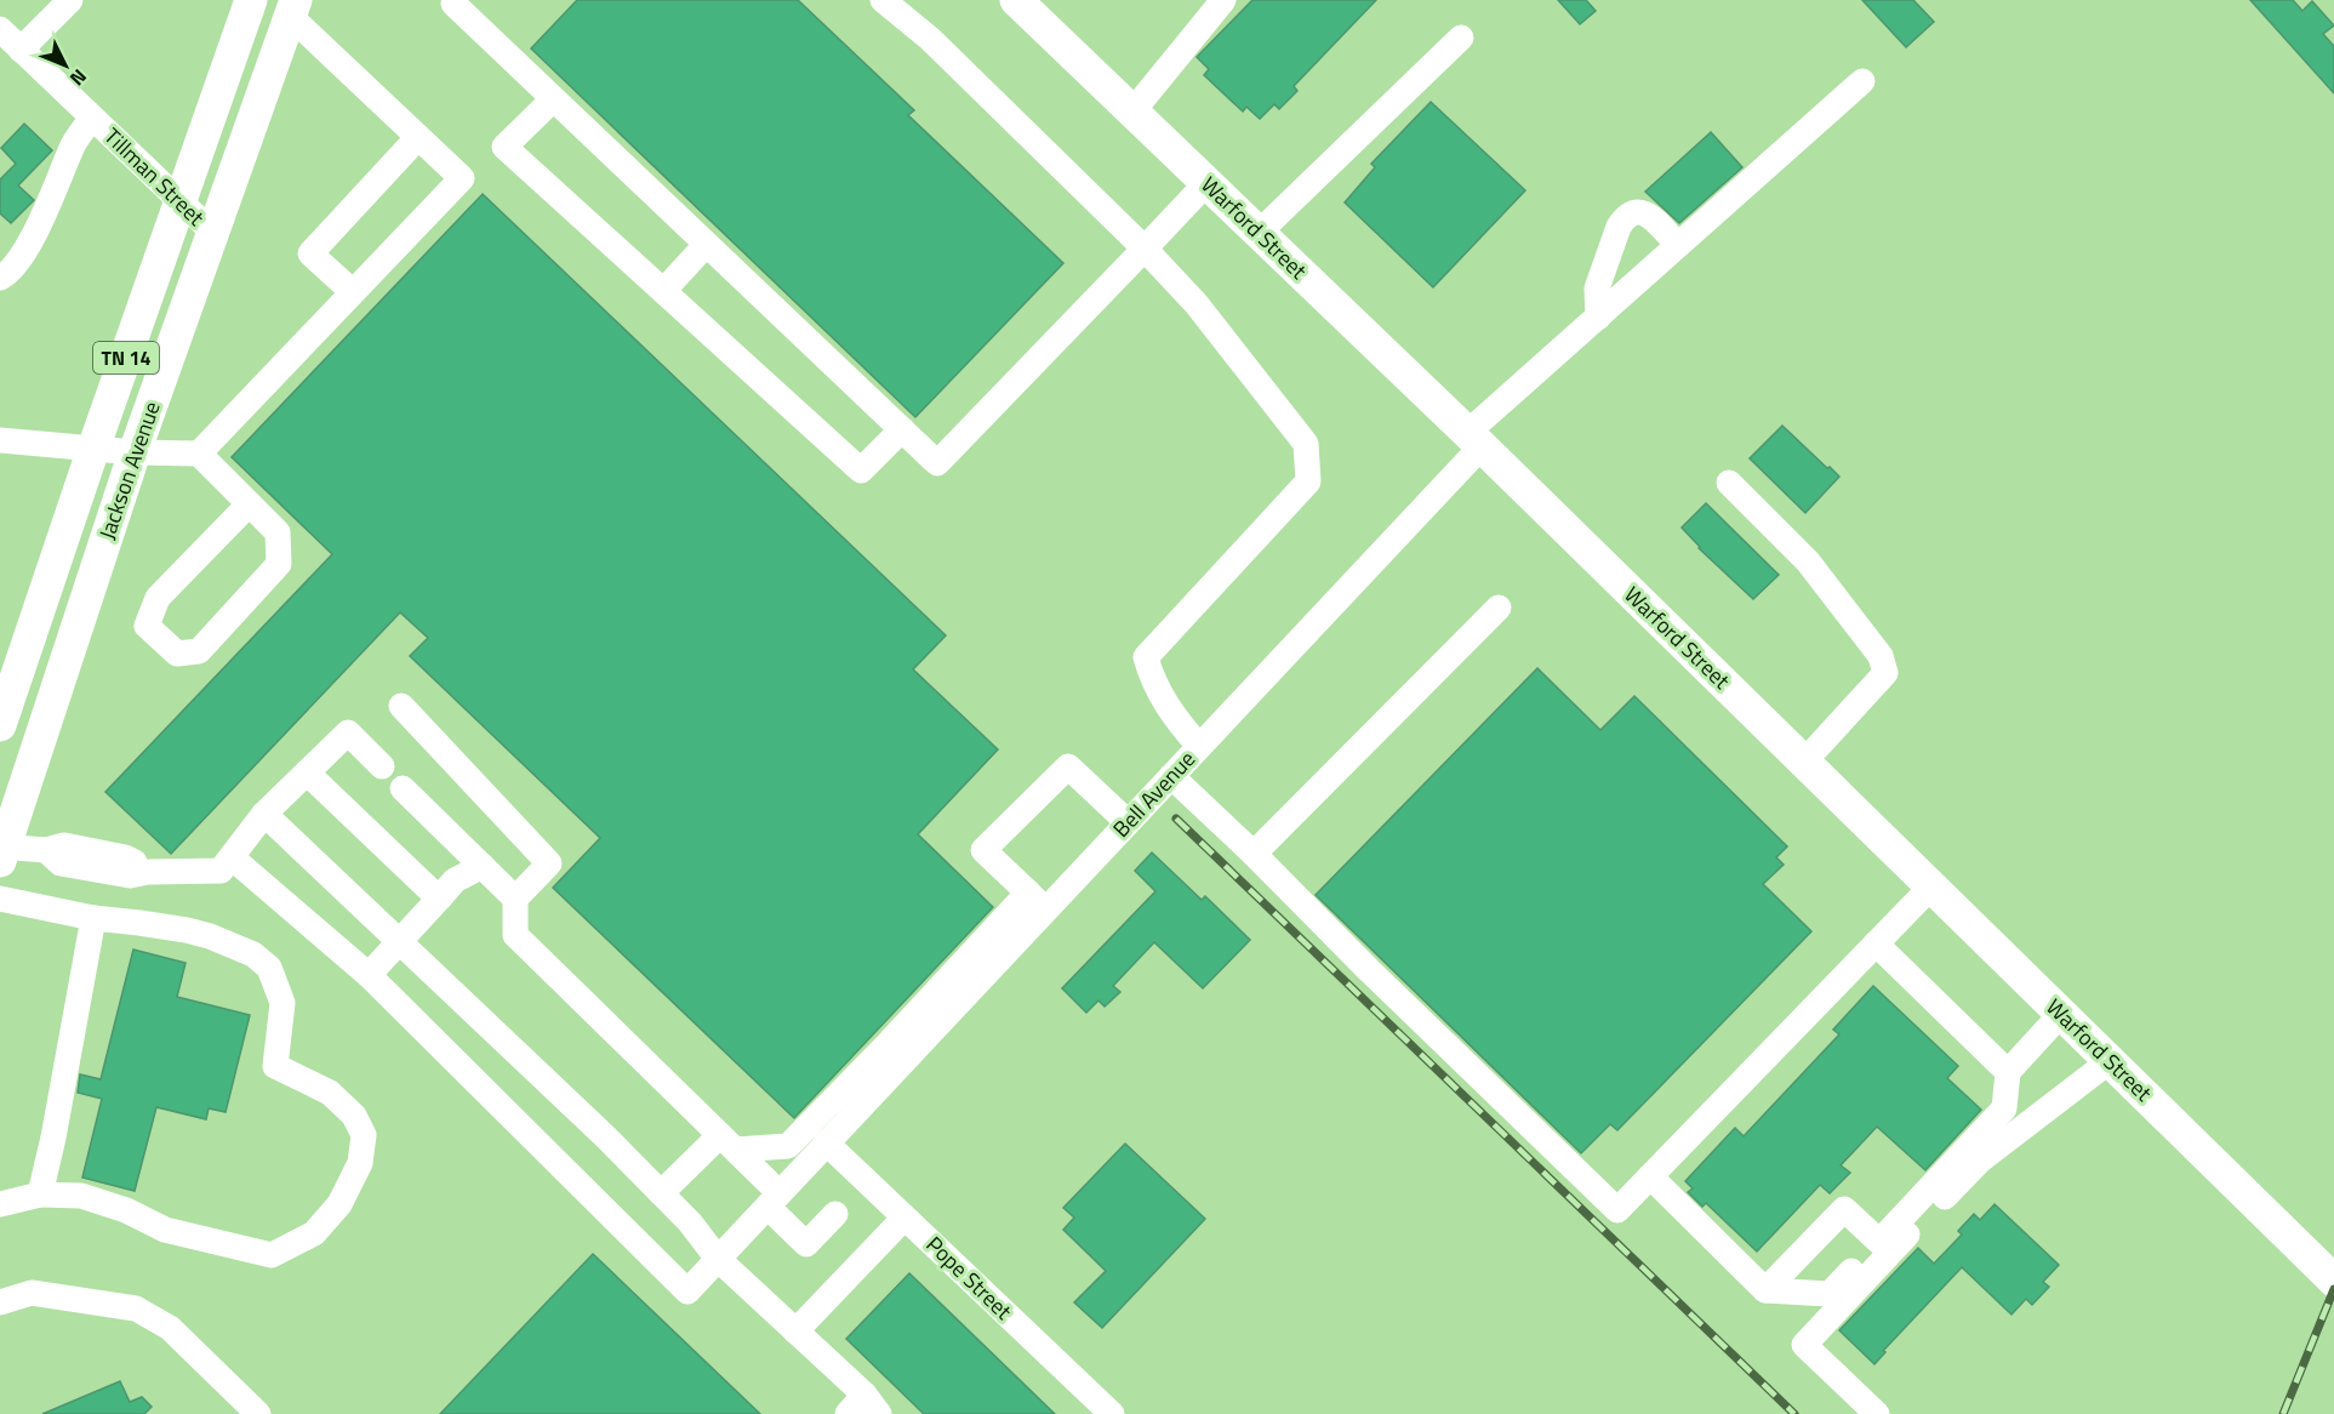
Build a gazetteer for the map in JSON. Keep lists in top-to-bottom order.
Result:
{
  "streets": {
    "main road": ["Warford Street", "TN 14", "Jackson Avenue"],
    "street": ["Tillman Street", "Bell Avenue", "Pope Street"]
  },
  "crossings": [
    ["Tillman Street", "Jackson Avenue"],
    ["Warford Street", "Bell Avenue"],
    ["Bell Avenue", "Pope Street"]
  ],
  "north": "bottom right"
}
